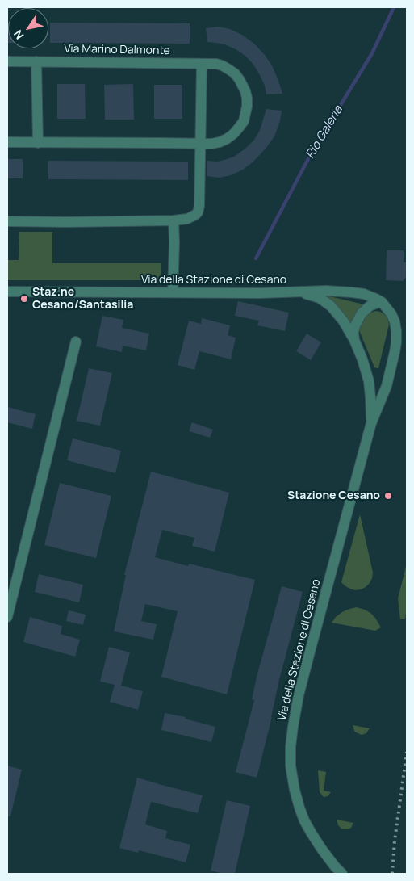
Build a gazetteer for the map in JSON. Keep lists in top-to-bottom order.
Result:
{
  "streets": {
    "street": ["Via Marino Dalmonte", "Via della Stazione di Cesano"]
  },
  "water": ["Rio Galeria"],
  "places": ["Staz.ne Cesano/Santasilia", "Stazione Cesano"],
  "north": "bottom left"
}
